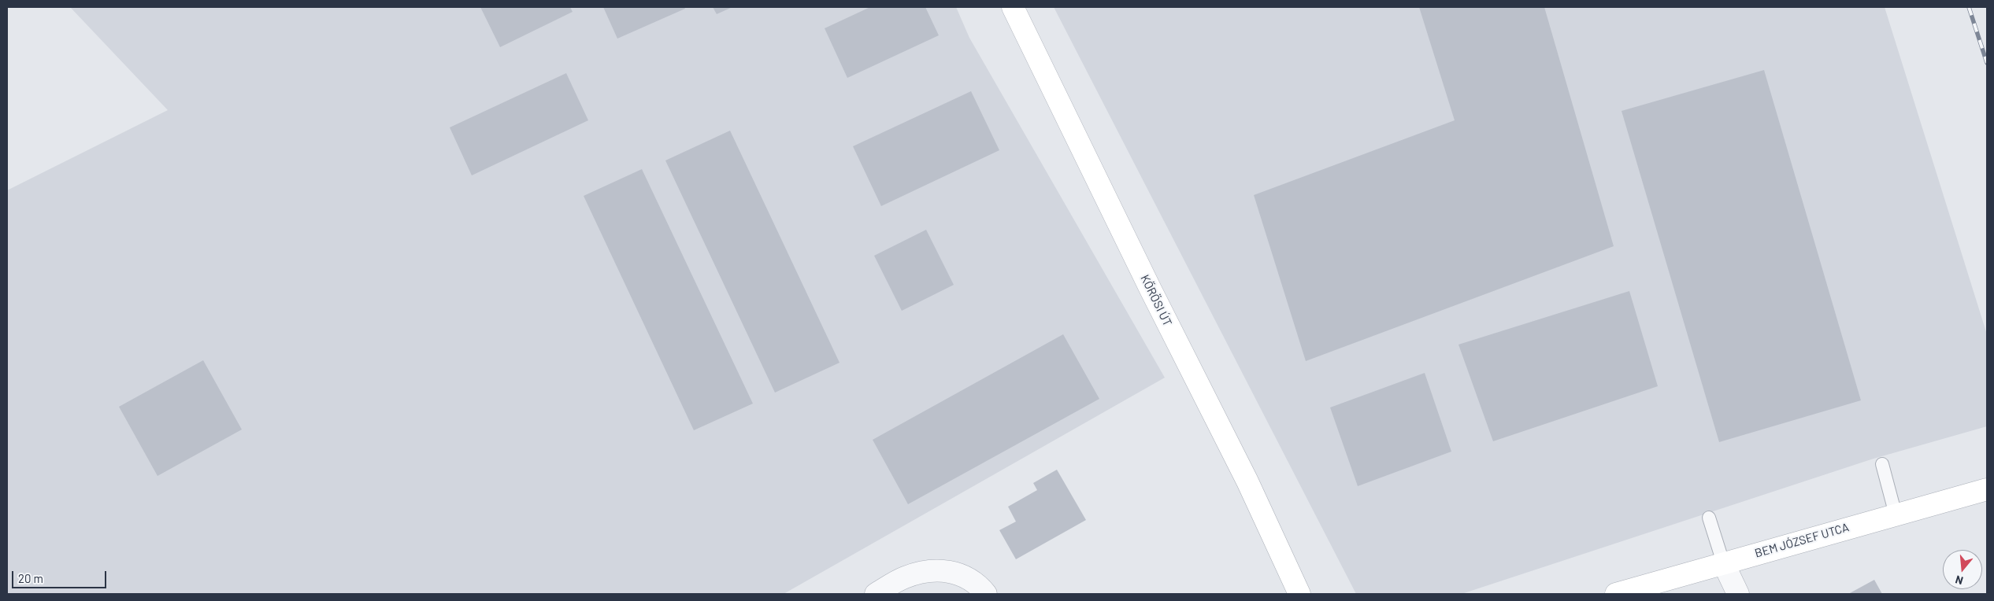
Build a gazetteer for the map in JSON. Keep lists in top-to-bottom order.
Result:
{
  "streets": {
    "main road": ["KŐRÖSI ÚT", "BEM JÓZSEF UTCA"]
  },
  "scale_bar": "20 m",
  "north": "bottom"
}
